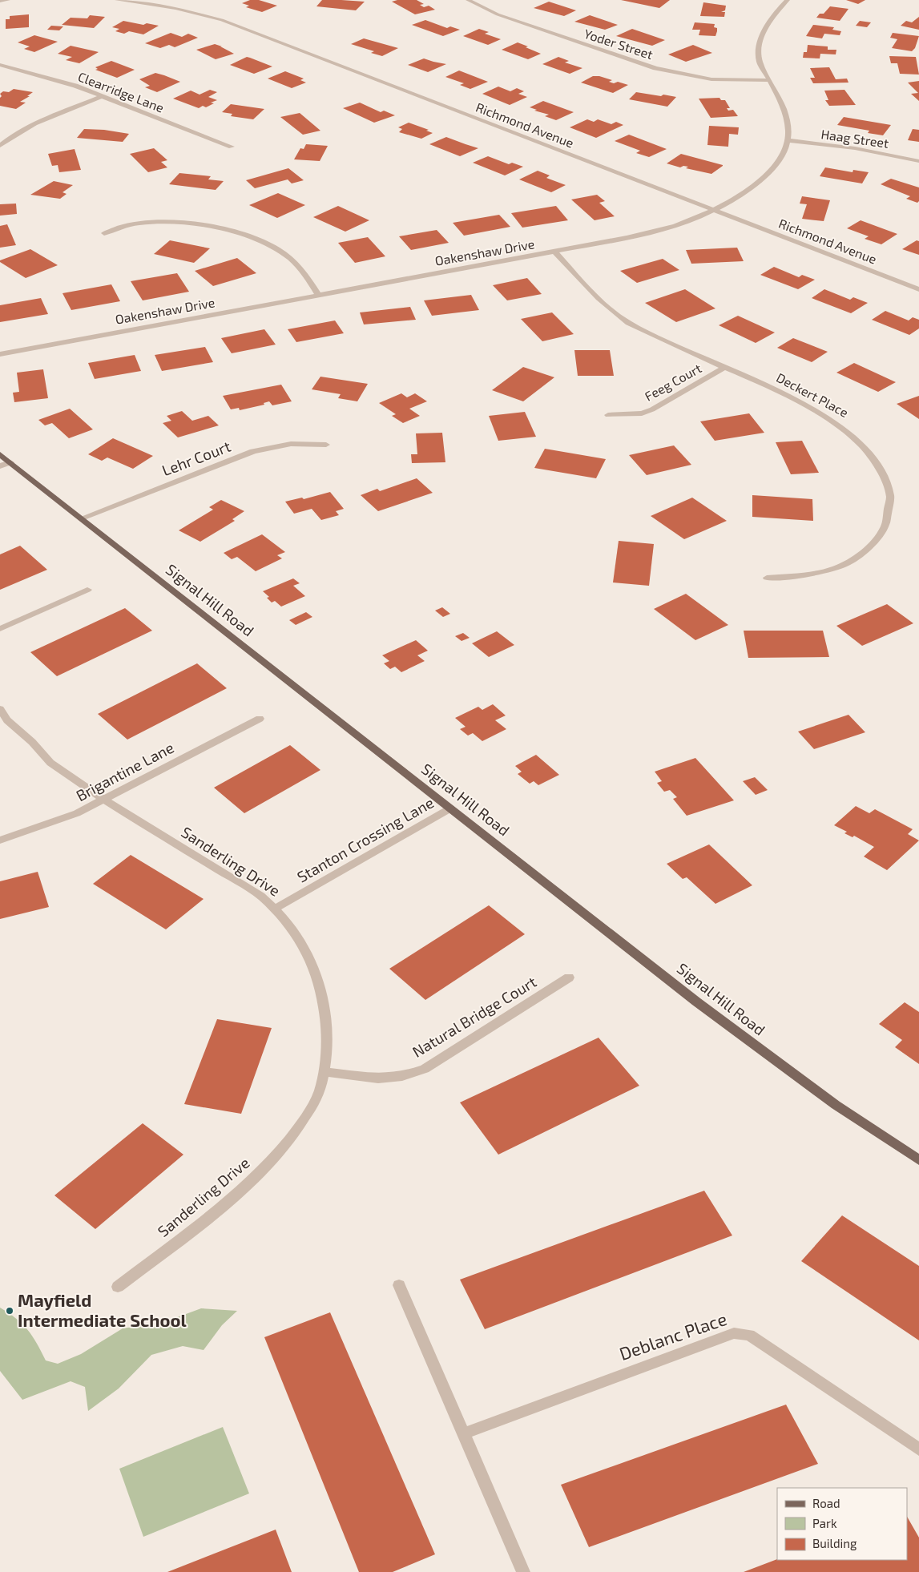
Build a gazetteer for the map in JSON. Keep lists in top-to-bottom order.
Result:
{
  "streets": {
    "main road": ["Signal Hill Road"],
    "street": [
      "Yoder Street",
      "Clearridge Lane",
      "Richmond Avenue",
      "Haag Street",
      "Oakenshaw Drive",
      "Feeg Court",
      "Deckert Place",
      "Lehr Court",
      "Brigantine Lane",
      "Stanton Crossing Lane",
      "Sanderling Drive",
      "Natural Bridge Court",
      "Deblanc Place"
    ]
  },
  "crossings": [
    ["Yoder Street", "Oakenshaw Drive"],
    ["Richmond Avenue", "Oakenshaw Drive"],
    ["Haag Street", "Oakenshaw Drive"],
    ["Oakenshaw Drive", "Deckert Place"],
    ["Feeg Court", "Deckert Place"],
    ["Lehr Court", "Signal Hill Road"],
    ["Signal Hill Road", "Stanton Crossing Lane"],
    ["Brigantine Lane", "Sanderling Drive"],
    ["Stanton Crossing Lane", "Sanderling Drive"],
    ["Sanderling Drive", "Natural Bridge Court"]
  ],
  "places": ["Mayfield Intermediate School"],
  "legend": ["Road", "Park", "Building"]
}
